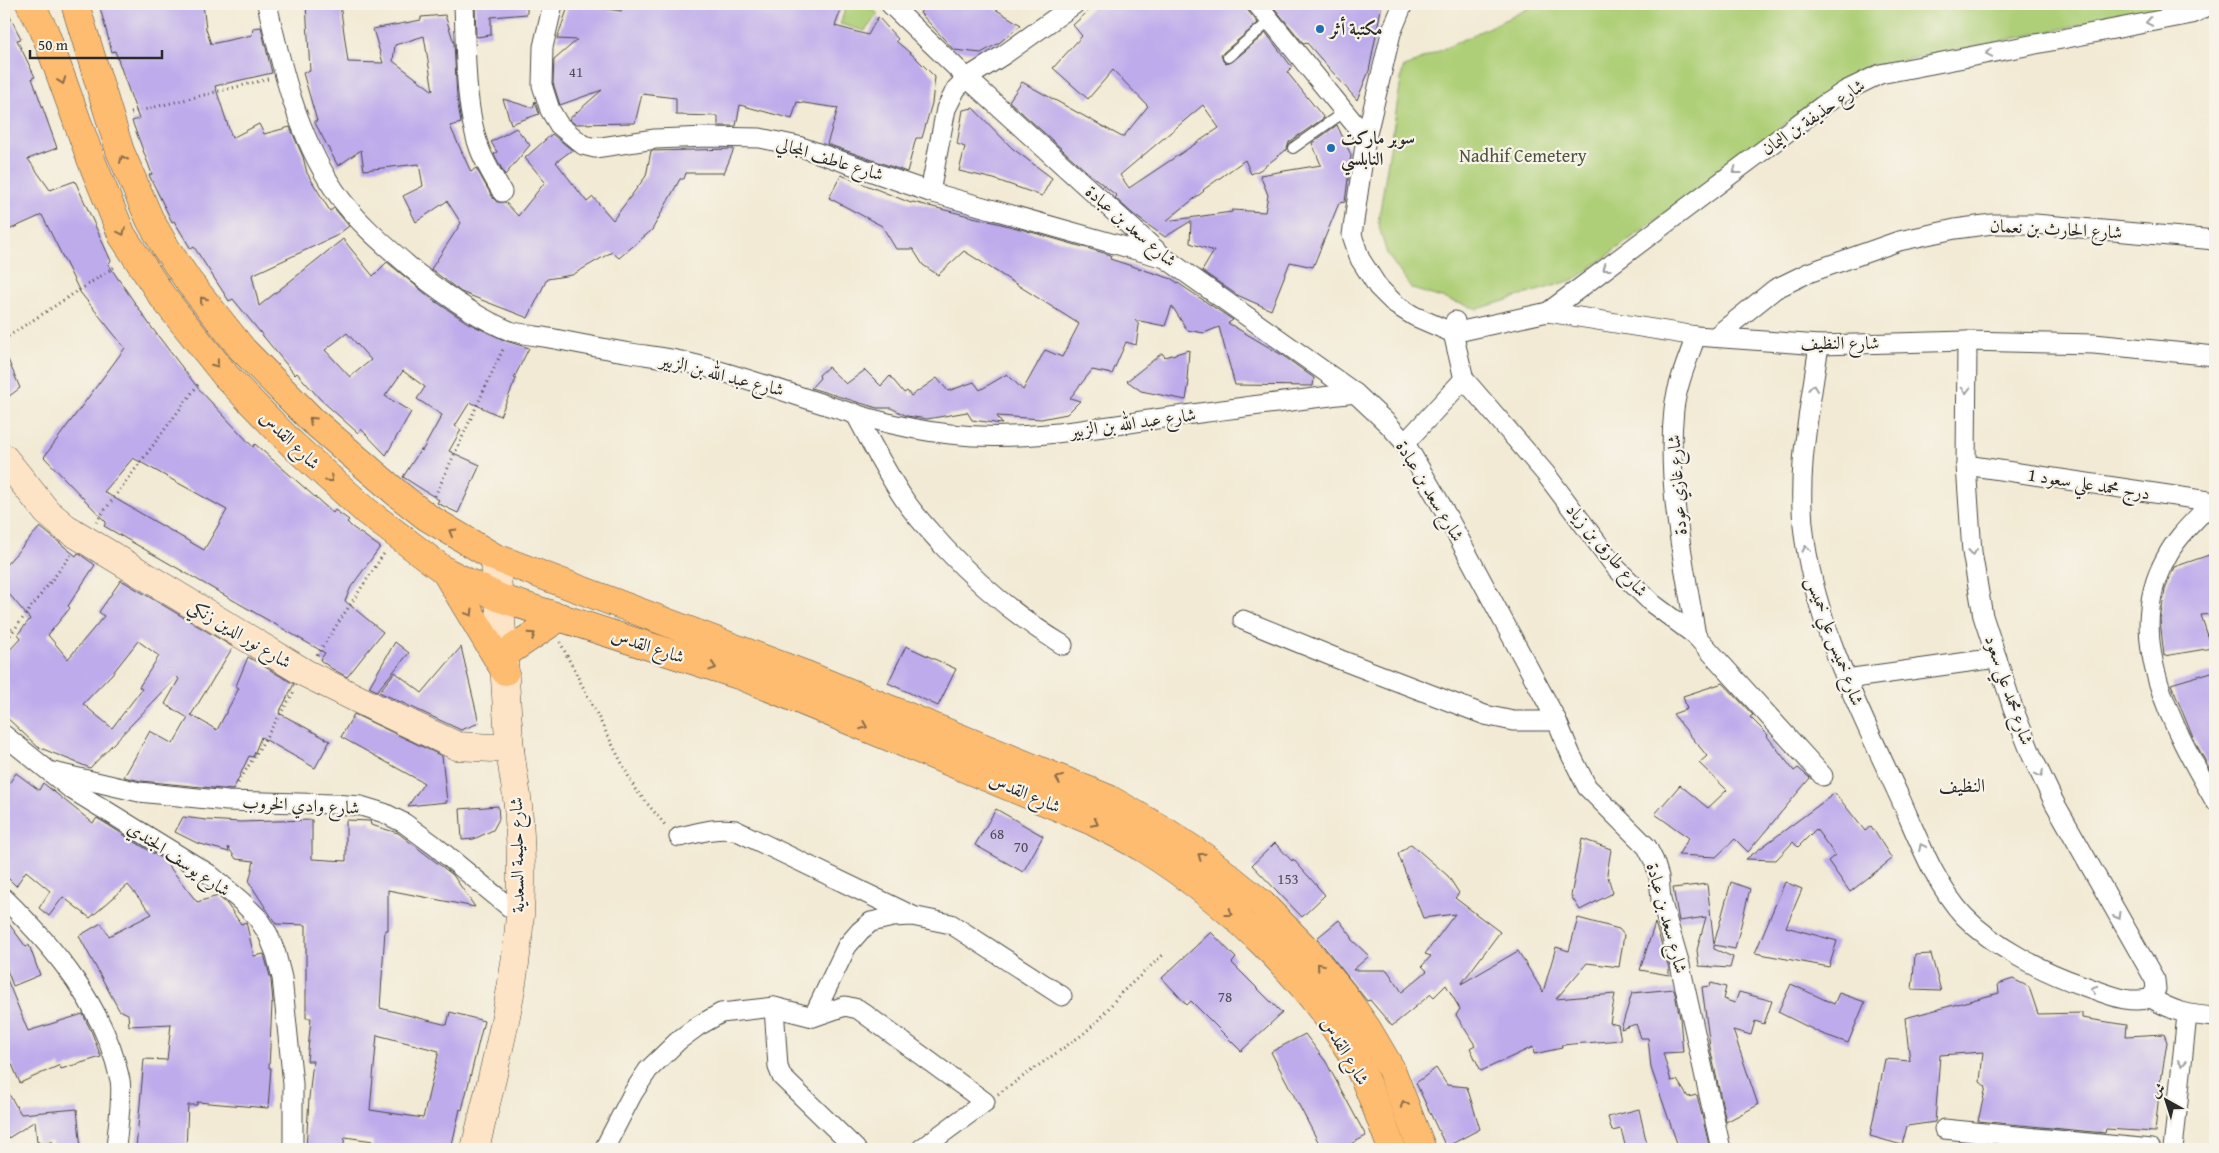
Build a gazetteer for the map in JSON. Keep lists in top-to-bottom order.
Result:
{
  "streets": {
    "highway": ["شارع القدس"],
    "street": [
      "شارع حذيفة بن اليمان",
      "شارع عاطف المجالي",
      "شارع سعد بن عبادة",
      "شارع الحارث بن نعمان",
      "شارع النظيف",
      "شارع عبد الله بن الزبير",
      "درج محمد علي سعود 1",
      "شارع غازي عودة",
      "شارع طارق بن زياد",
      "شارع نور الدين زنكي",
      "شارع خميس علي خميس",
      "شارع محمد علي سعود",
      "شارع وادي الخروب",
      "شارع حليمة السعدية",
      "شارع يوسف الجندي"
    ]
  },
  "crossings": [
    ["شارع حذيفة بن اليمان", "شارع النظيف"],
    ["شارع عاطف المجالي", "شارع سعد بن عبادة"],
    ["شارع سعد بن عبادة", "شارع عبد الله بن الزبير"],
    ["شارع الحارث بن نعمان", "شارع النظيف"],
    ["شارع النظيف", "شارع غازي عودة"],
    ["شارع النظيف", "شارع طارق بن زياد"],
    ["شارع النظيف", "شارع خميس علي خميس"],
    ["شارع النظيف", "شارع محمد علي سعود"],
    ["شارع القدس", "شارع حليمة السعدية"],
    ["درج محمد علي سعود 1", "شارع محمد علي سعود"],
    ["شارع غازي عودة", "شارع طارق بن زياد"],
    ["شارع نور الدين زنكي", "شارع حليمة السعدية"],
    ["شارع خميس علي خميس", "شارع محمد علي سعود"],
    ["شارع وادي الخروب", "شارع حليمة السعدية"],
    ["شارع وادي الخروب", "شارع يوسف الجندي"]
  ],
  "one_way": ["شارع حذيفة بن اليمان", "شارع خميس علي خميس", "شارع محمد علي سعود"],
  "districts": ["النظيف"],
  "parks": ["Nadhif Cemetery"],
  "places": ["مكتبة أثر", "سوبر ماركت النابلسي"],
  "house_numbers": [
    "41",
    "68",
    "70",
    "153",
    "78"
  ],
  "scale_bar": "50 m",
  "north": "top left"
}
